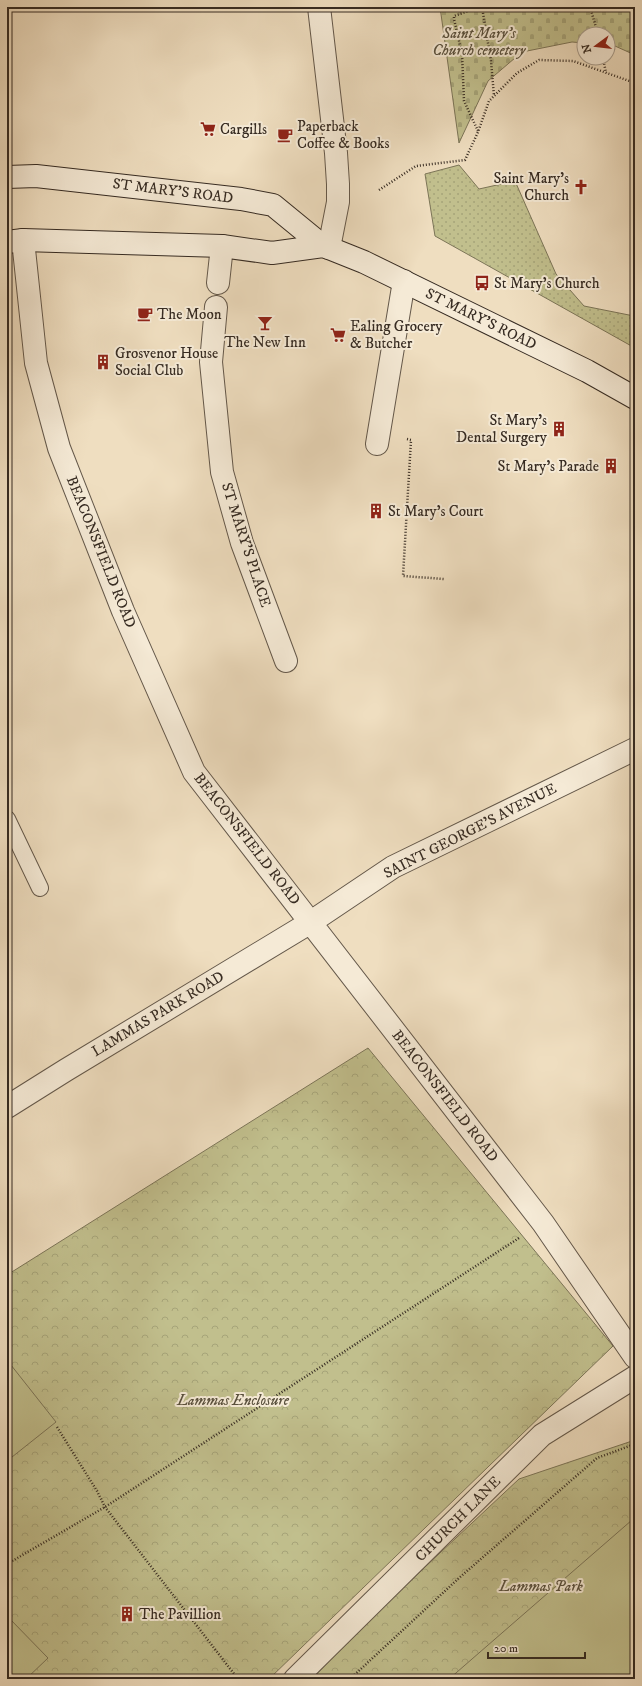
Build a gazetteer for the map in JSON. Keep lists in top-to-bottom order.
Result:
{
  "streets": {
    "street": [
      "ST MARY'S ROAD",
      "ST MARY'S PLACE",
      "BEACONSFIELD ROAD",
      "SAINT GEORGE'S AVENUE",
      "LAMMAS PARK ROAD",
      "CHURCH LANE"
    ]
  },
  "crossings": [
    ["ST MARY'S ROAD", "BEACONSFIELD ROAD"],
    ["BEACONSFIELD ROAD", "SAINT GEORGE'S AVENUE"],
    ["BEACONSFIELD ROAD", "LAMMAS PARK ROAD"],
    ["SAINT GEORGE'S AVENUE", "LAMMAS PARK ROAD"]
  ],
  "parks": ["Saint Mary's Church cemetery", "Lammas Enclosure", "Lammas Park"],
  "places": {
    "supermarket": ["Cargills", "Ealing Grocery & Butcher"],
    "cafe": ["Paperback Coffee & Books", "The Moon"],
    "church": ["Saint Mary's Church"],
    "bus stop": ["St Mary's Church"],
    "bar": ["The New Inn"],
    "building": [
      "Grosvenor House Social Club",
      "St Mary's Dental Surgery",
      "St Mary's Parade",
      "St Mary's Court",
      "The Pavillion"
    ]
  },
  "scale_bar": "20 m",
  "north": "left"
}
